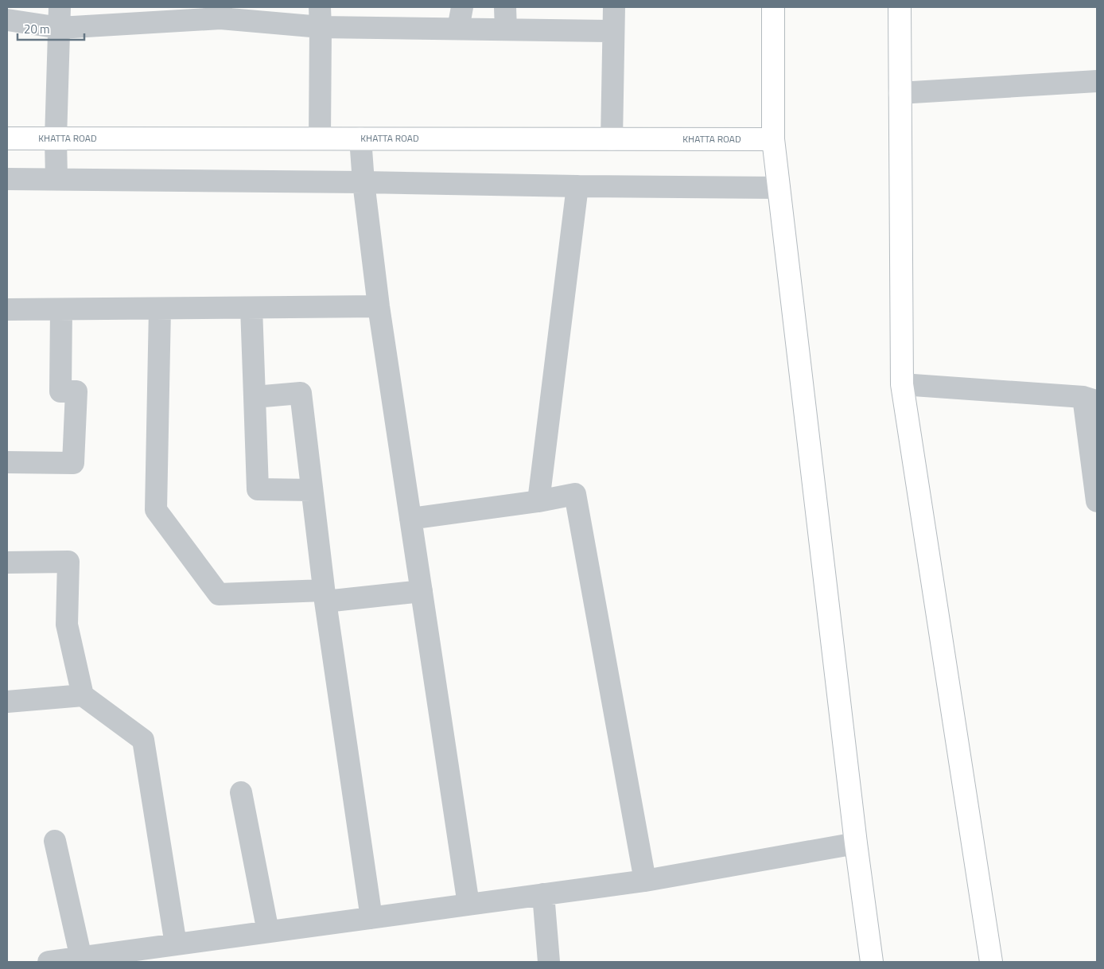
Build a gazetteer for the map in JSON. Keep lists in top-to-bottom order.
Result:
{
  "streets": {
    "street": ["KHATTA ROAD"]
  },
  "scale_bar": "20 m"
}
